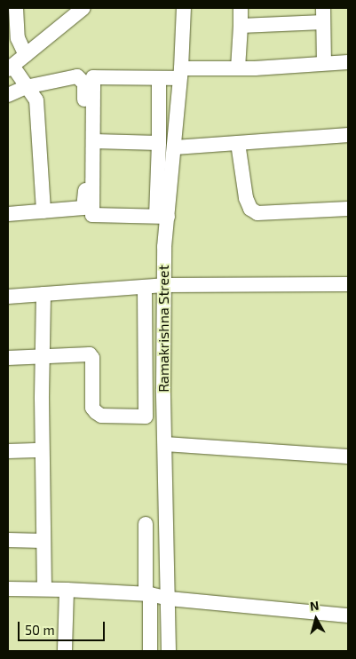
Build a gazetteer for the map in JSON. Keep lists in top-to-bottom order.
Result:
{
  "streets": {
    "street": ["Ramakrishna Street"]
  },
  "scale_bar": "50 m",
  "north": "top"
}
